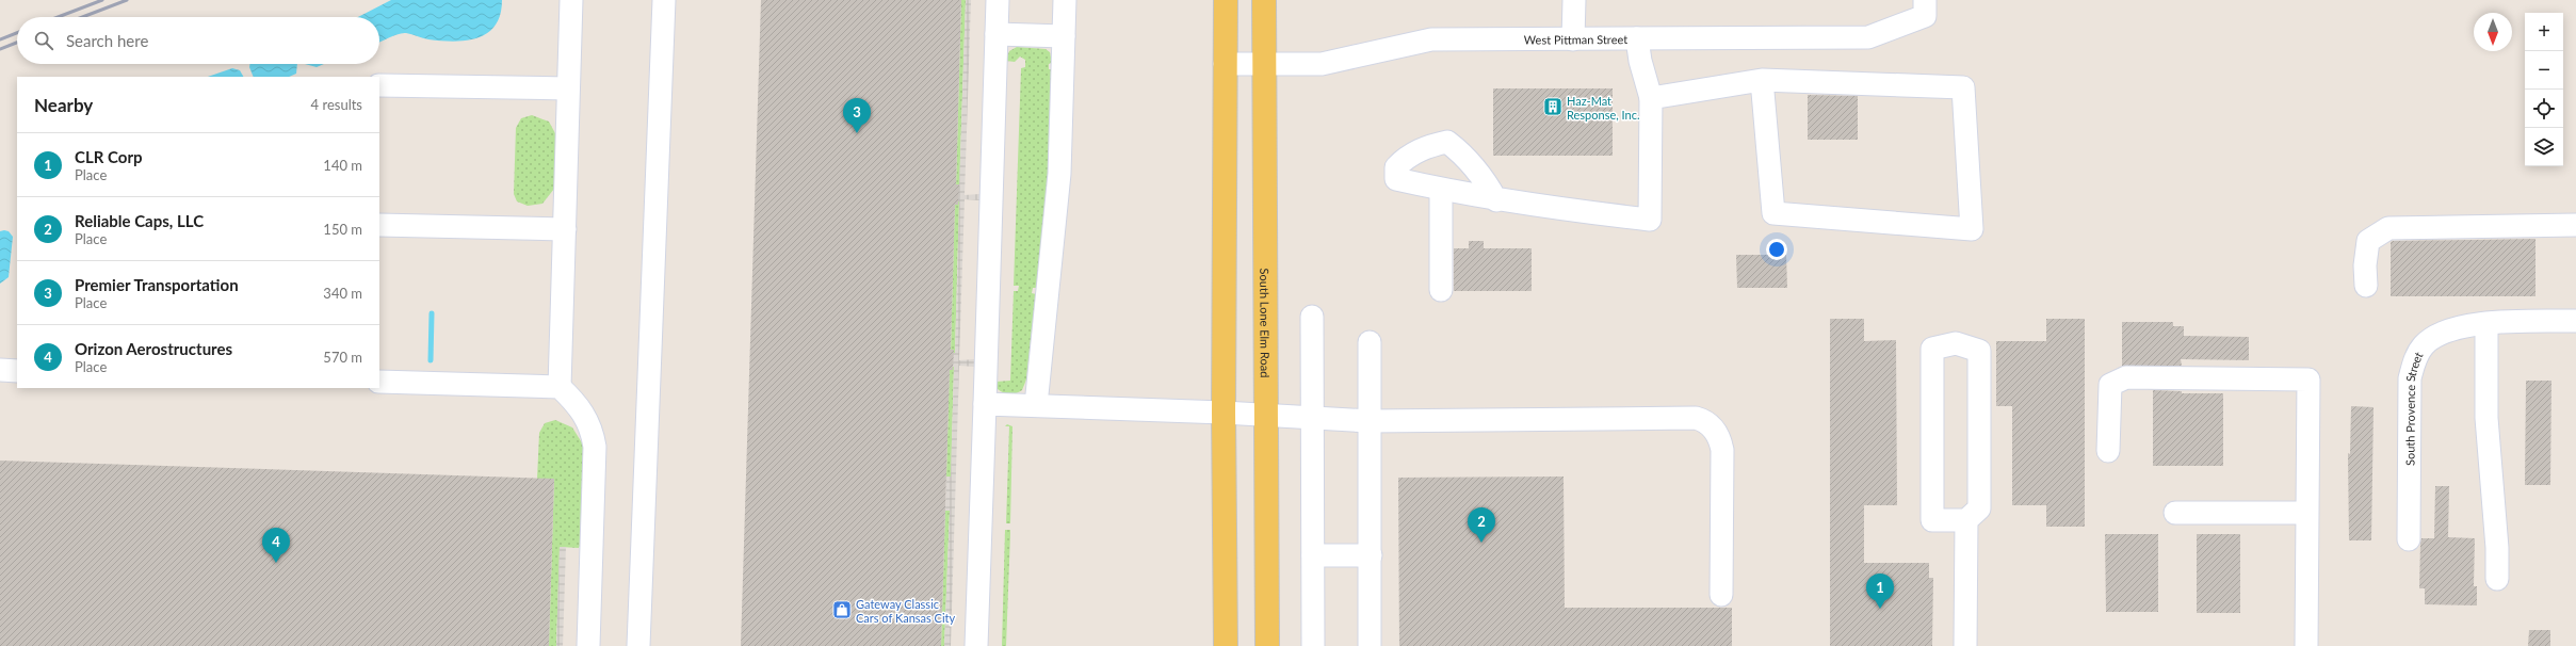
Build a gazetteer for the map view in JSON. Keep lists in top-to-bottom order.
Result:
{
  "streets": {
    "main road": ["South Lone Elm Road"],
    "street": ["West Pittman Street", "South Provence Street"]
  },
  "crossings": [
    ["West Pittman Street", "South Lone Elm Road"]
  ],
  "places": {
    "building": ["Haz-Mat Response, Inc."],
    "shop": ["Gateway Classic Cars of Kansas City"]
  },
  "north": "bottom",
  "page": {
    "map_buttons": ["+", "−"],
    "search": "Search here",
    "heading": ["Nearby", "4 results"],
    "pins": [
      "3",
      "2",
      "4",
      "1"
    ],
    "list": [
      {
        "mark": "1",
        "name": "CLR Corp",
        "note": "Place",
        "value": "140 m"
      },
      {
        "mark": "2",
        "name": "Reliable Caps, LLC",
        "note": "Place",
        "value": "150 m"
      },
      {
        "mark": "3",
        "name": "Premier Transportation",
        "note": "Place",
        "value": "340 m"
      },
      {
        "mark": "4",
        "name": "Orizon Aerostructures",
        "note": "Place",
        "value": "570 m"
      }
    ]
  }
}
